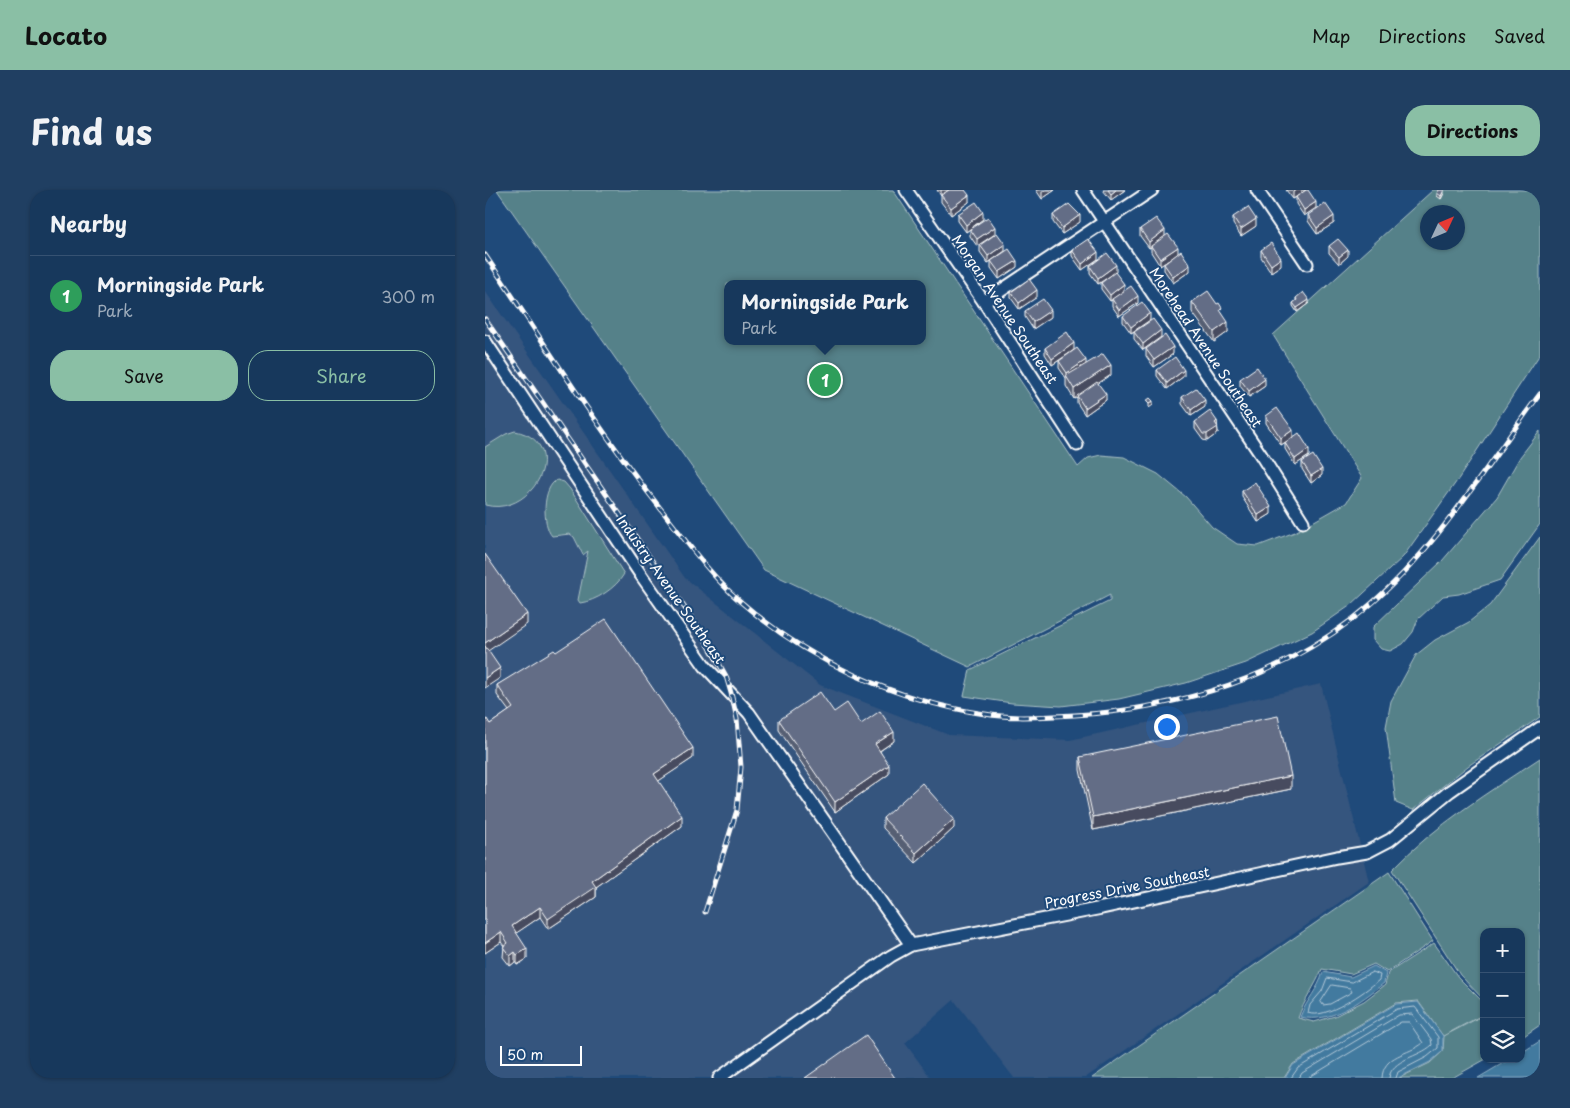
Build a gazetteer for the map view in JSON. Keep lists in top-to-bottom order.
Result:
{
  "streets": {
    "street": [
      "Morgan Avenue Southeast",
      "Morehead Avenue Southeast",
      "Industry Avenue Southeast",
      "Progress Drive Southeast"
    ]
  },
  "crossings": [
    ["Industry Avenue Southeast", "Progress Drive Southeast"]
  ],
  "scale_bar": "50 m",
  "north": "top right",
  "page": {
    "header": "Locato",
    "nav": ["Map", "Directions", "Saved"],
    "title": "Find us",
    "buttons": [
      "Directions",
      ["Save", "Share"]
    ],
    "heading": "Nearby",
    "list": [
      {
        "mark": "1",
        "name": "Morningside Park",
        "note": "Park",
        "value": "300 m"
      }
    ],
    "popup": ["Morningside Park", "Park"],
    "pins": "1",
    "map_buttons": ["+", "−"],
    "scale": "50 m"
  }
}
